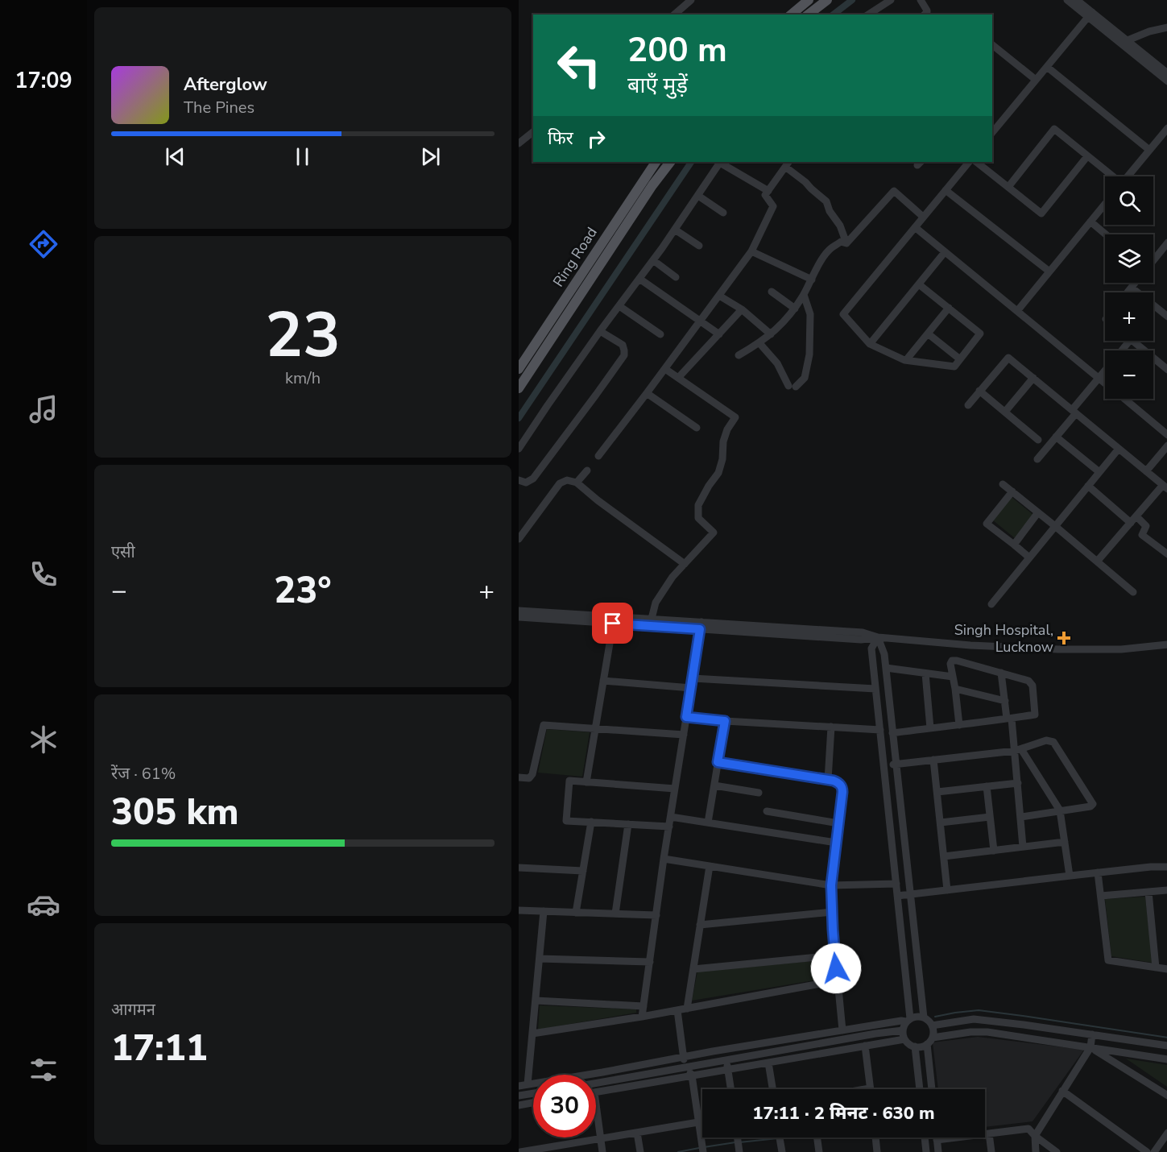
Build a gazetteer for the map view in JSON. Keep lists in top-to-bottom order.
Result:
{
  "streets": {
    "main road": ["Ring Road"]
  },
  "places": {
    "health": ["Singh Hospital, Lucknow"]
  },
  "page": {
    "tabs": "17:09",
    "turn": ["200 m", "बाएँ मुड़ें"],
    "song": ["Afterglow", "The Pines"],
    "then": "फिर",
    "map_buttons": ["+", "−"],
    "tile": [
      ["23", "km/h"],
      "एसी",
      ["रेंज · 61%", "305 km"],
      ["आगमन", "17:11"]
    ],
    "heat": ["−", "23°", "+"],
    "limit": "30",
    "trip": "17:11 · 2 मिनट · 630 m"
  }
}
